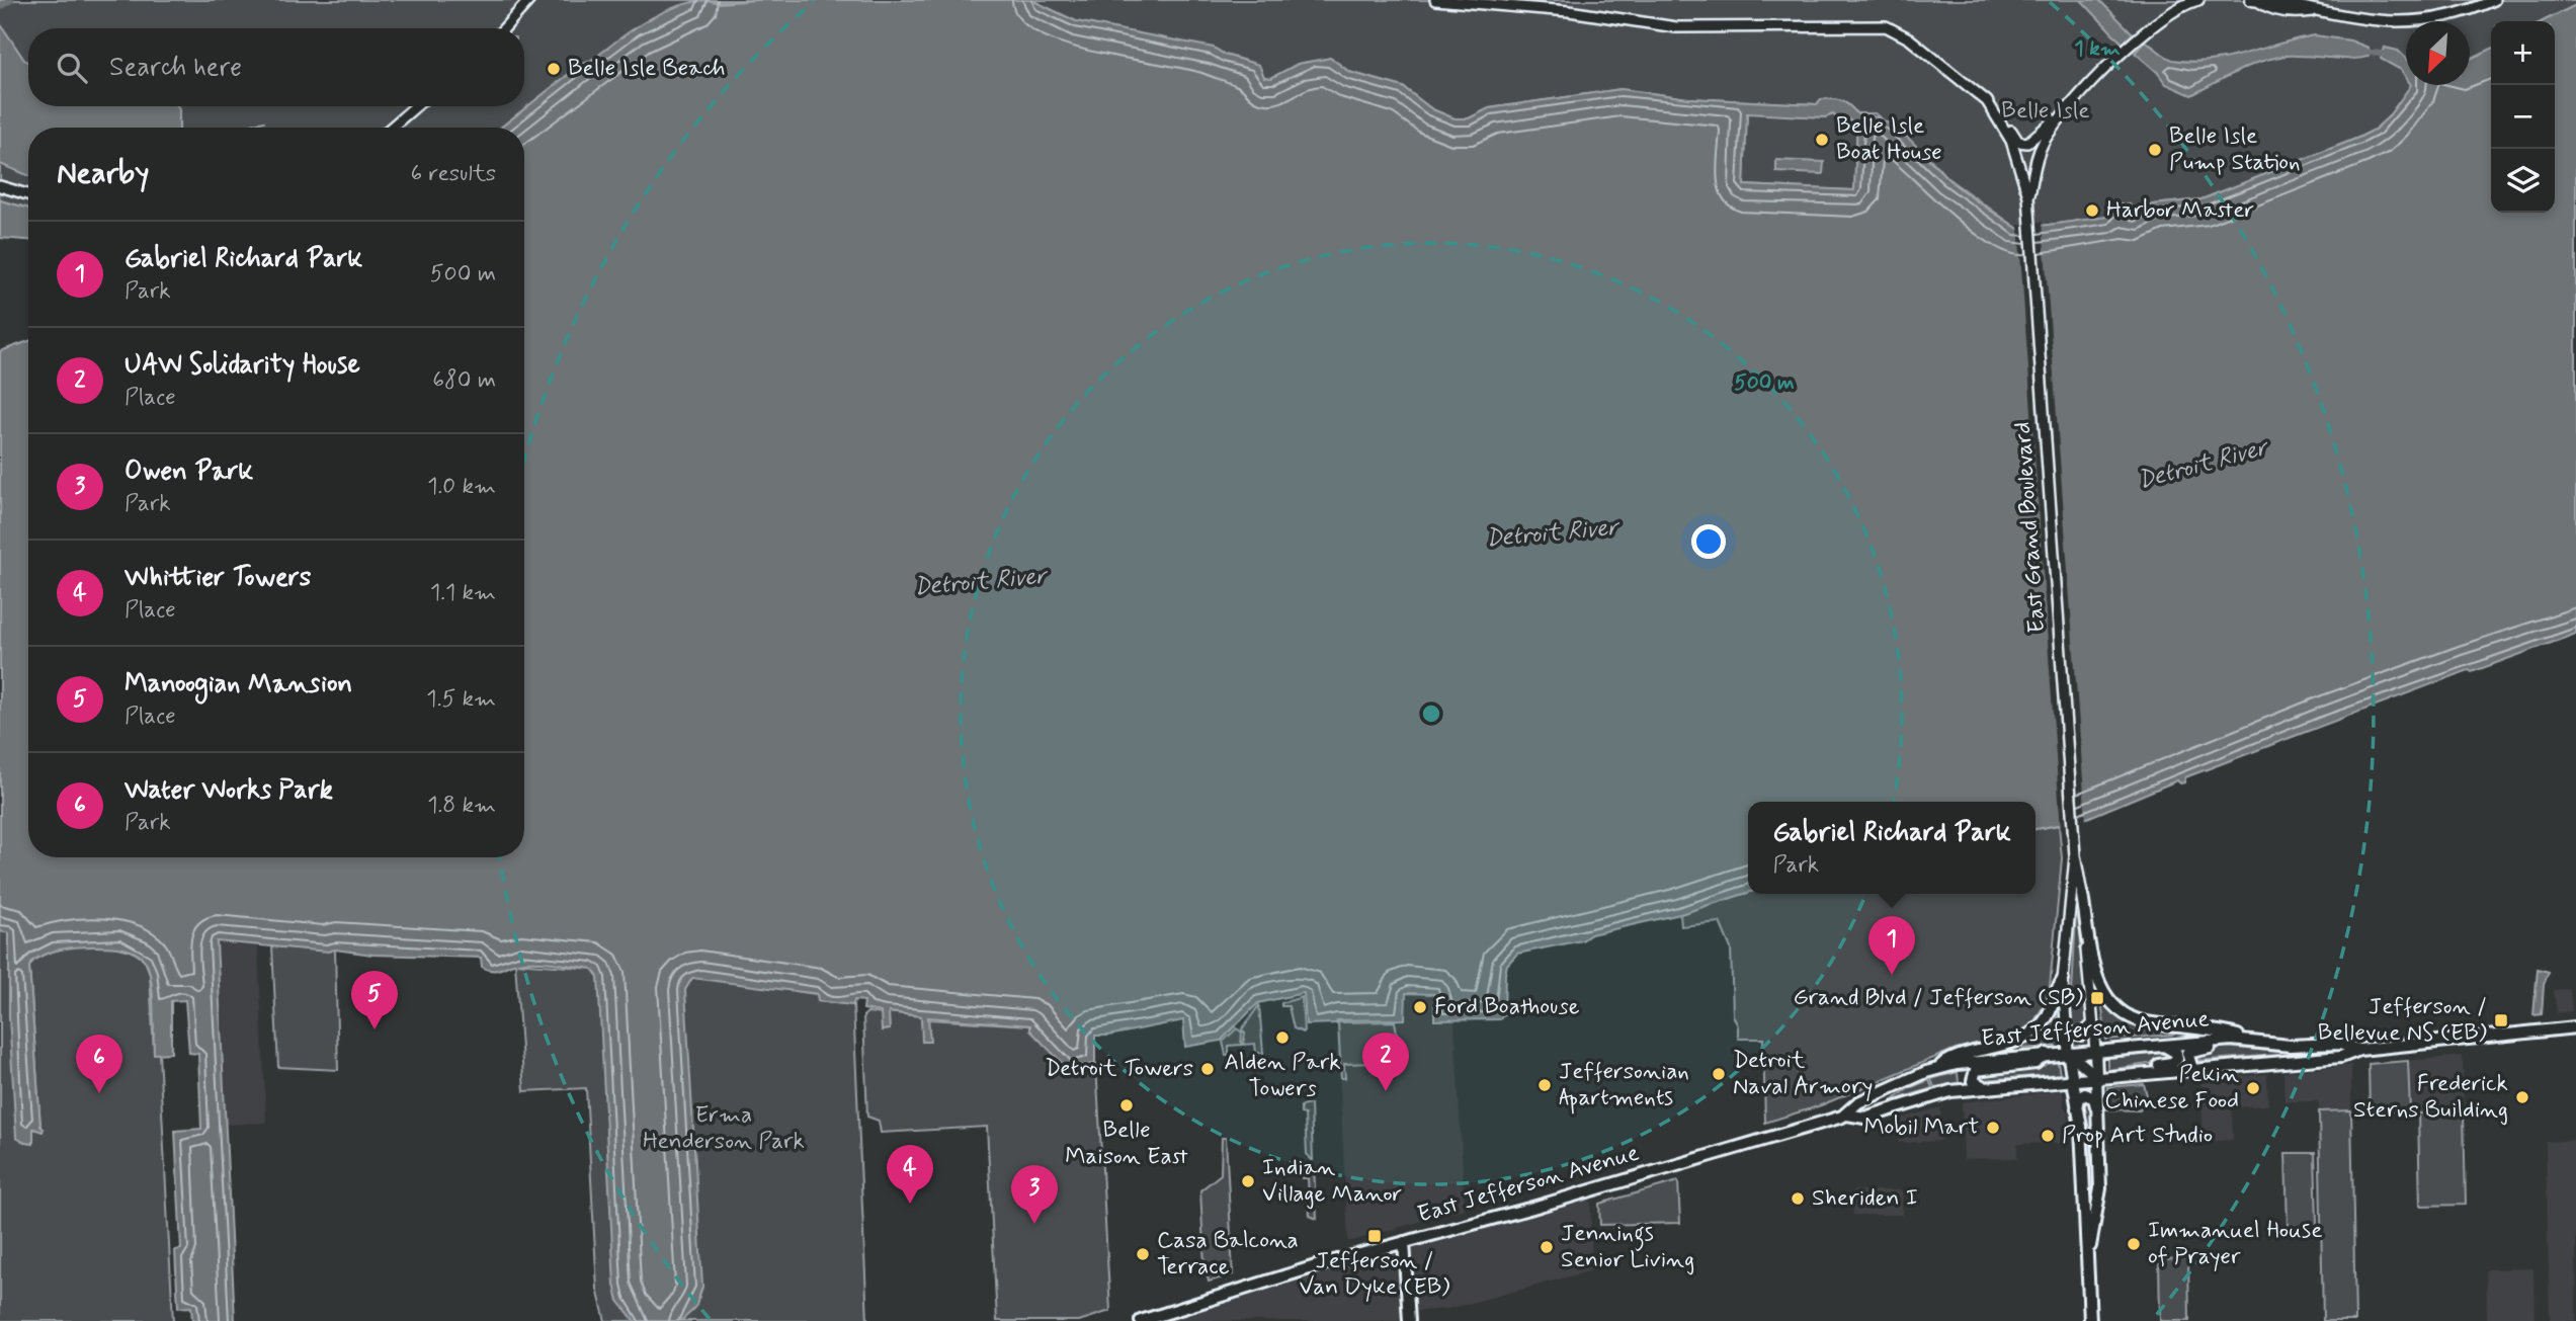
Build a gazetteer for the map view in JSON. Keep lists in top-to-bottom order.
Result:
{
  "streets": {
    "main road": ["East Grand Boulevard", "East Jefferson Avenue"]
  },
  "crossings": [
    ["East Grand Boulevard", "East Jefferson Avenue"]
  ],
  "water": ["Detroit River"],
  "parks": ["Belle Isle", "Erma Henderson Park"],
  "places": {
    "other": [
      "Belle Isle Beach",
      "Belle Isle Boat House",
      "Belle Isle Pump Station",
      "Harbor Master",
      "Ford Boathouse",
      "Alden Park Towers",
      "Detroit Towers",
      "Detroit Naval Armory",
      "Jeffersonian Apartments",
      "Pekin Chinese Food",
      "Frederick Sterns Building",
      "Belle Maison East",
      "Mobil Mart",
      "Prop Art Studio",
      "Indian Village Manor",
      "Sheriden I",
      "Immanuel House of Prayer",
      "Jennings Senior Living",
      "Casa Balcona Terrace"
    ],
    "transit": ["Grand Blvd / Jefferson (SB)", "Jefferson / Bellevue NS (EB)", "Jefferson / Van Dyke (EB)"]
  },
  "north": "bottom left",
  "page": {
    "map_buttons": ["+", "−"],
    "search": "Search here",
    "heading": ["Nearby", "6 results"],
    "list": [
      {
        "mark": "1",
        "name": "Gabriel Richard Park",
        "note": "Park",
        "value": "500 m"
      },
      {
        "mark": "2",
        "name": "UAW Solidarity House",
        "note": "Place",
        "value": "680 m"
      },
      {
        "mark": "3",
        "name": "Owen Park",
        "note": "Park",
        "value": "1.0 km"
      },
      {
        "mark": "4",
        "name": "Whittier Towers",
        "note": "Place",
        "value": "1.1 km"
      },
      {
        "mark": "5",
        "name": "Manoogian Mansion",
        "note": "Place",
        "value": "1.5 km"
      },
      {
        "mark": "6",
        "name": "Water Works Park",
        "note": "Park",
        "value": "1.8 km"
      }
    ],
    "popup": ["Gabriel Richard Park", "Park"],
    "pins": [
      "1",
      "5",
      "2",
      "6",
      "4",
      "3"
    ]
  },
  "rings": ["1 km", "500 m"]
}
